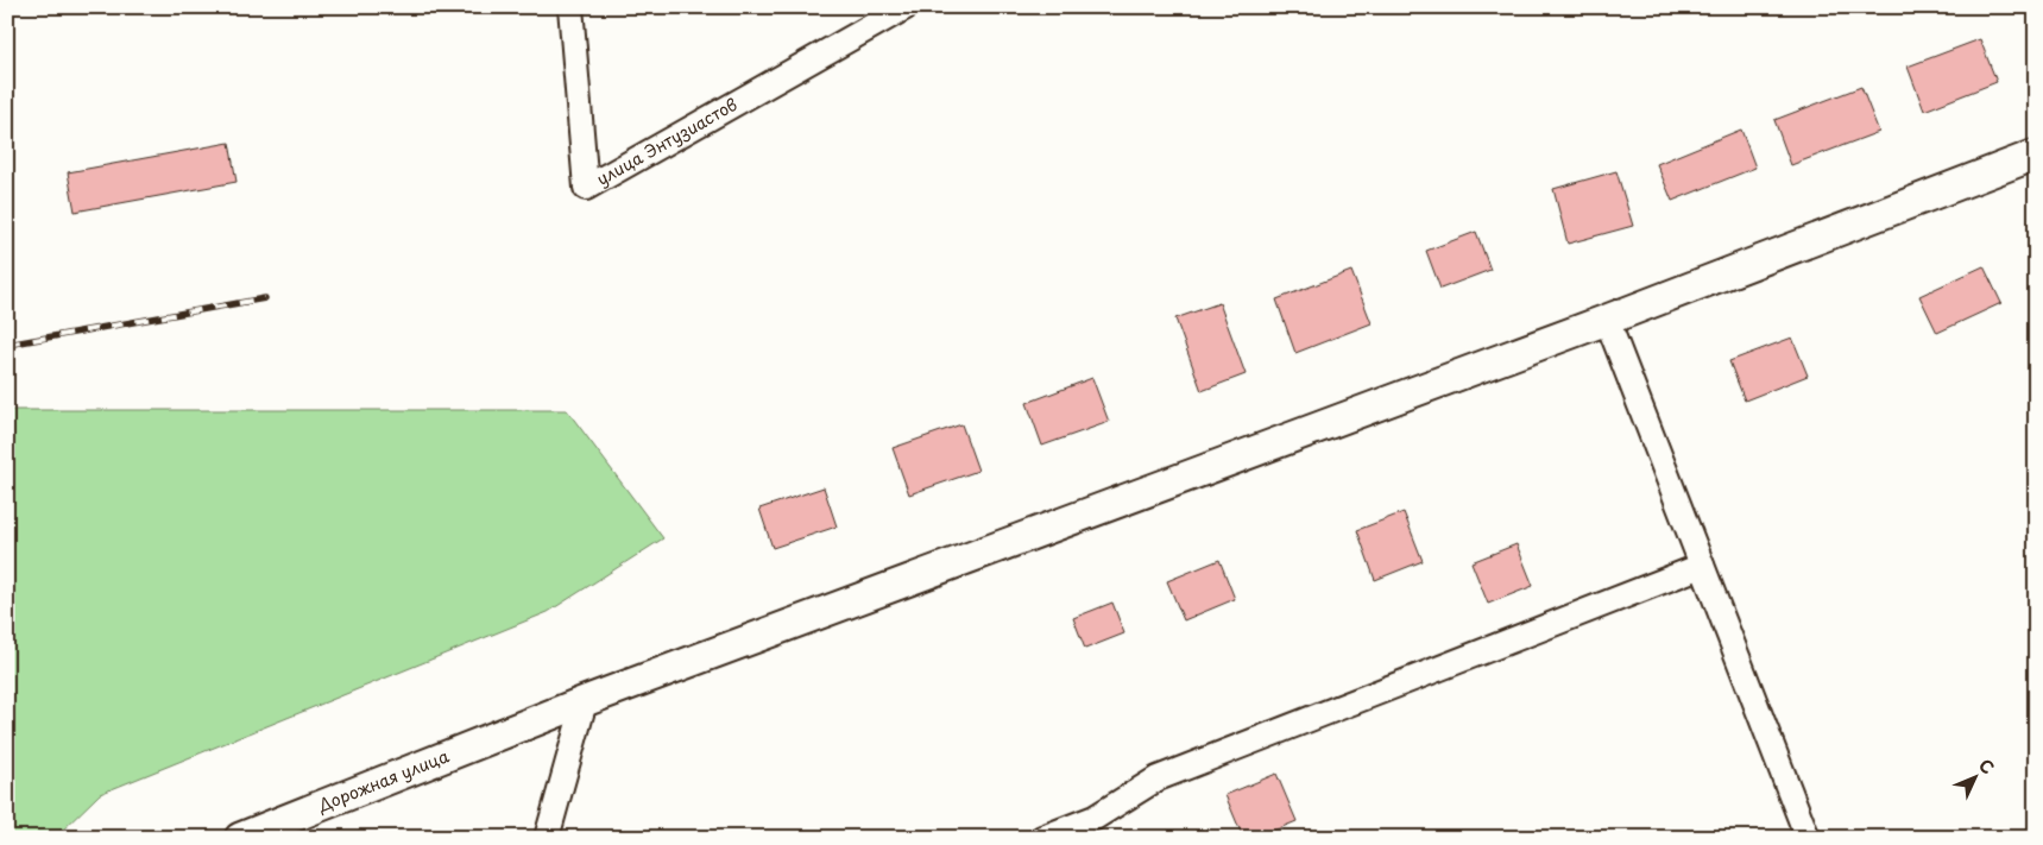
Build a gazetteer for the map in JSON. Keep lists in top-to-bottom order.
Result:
{
  "streets": {
    "street": ["улица Энтузиастов", "Дорожная улица"]
  },
  "north": "top right"
}
